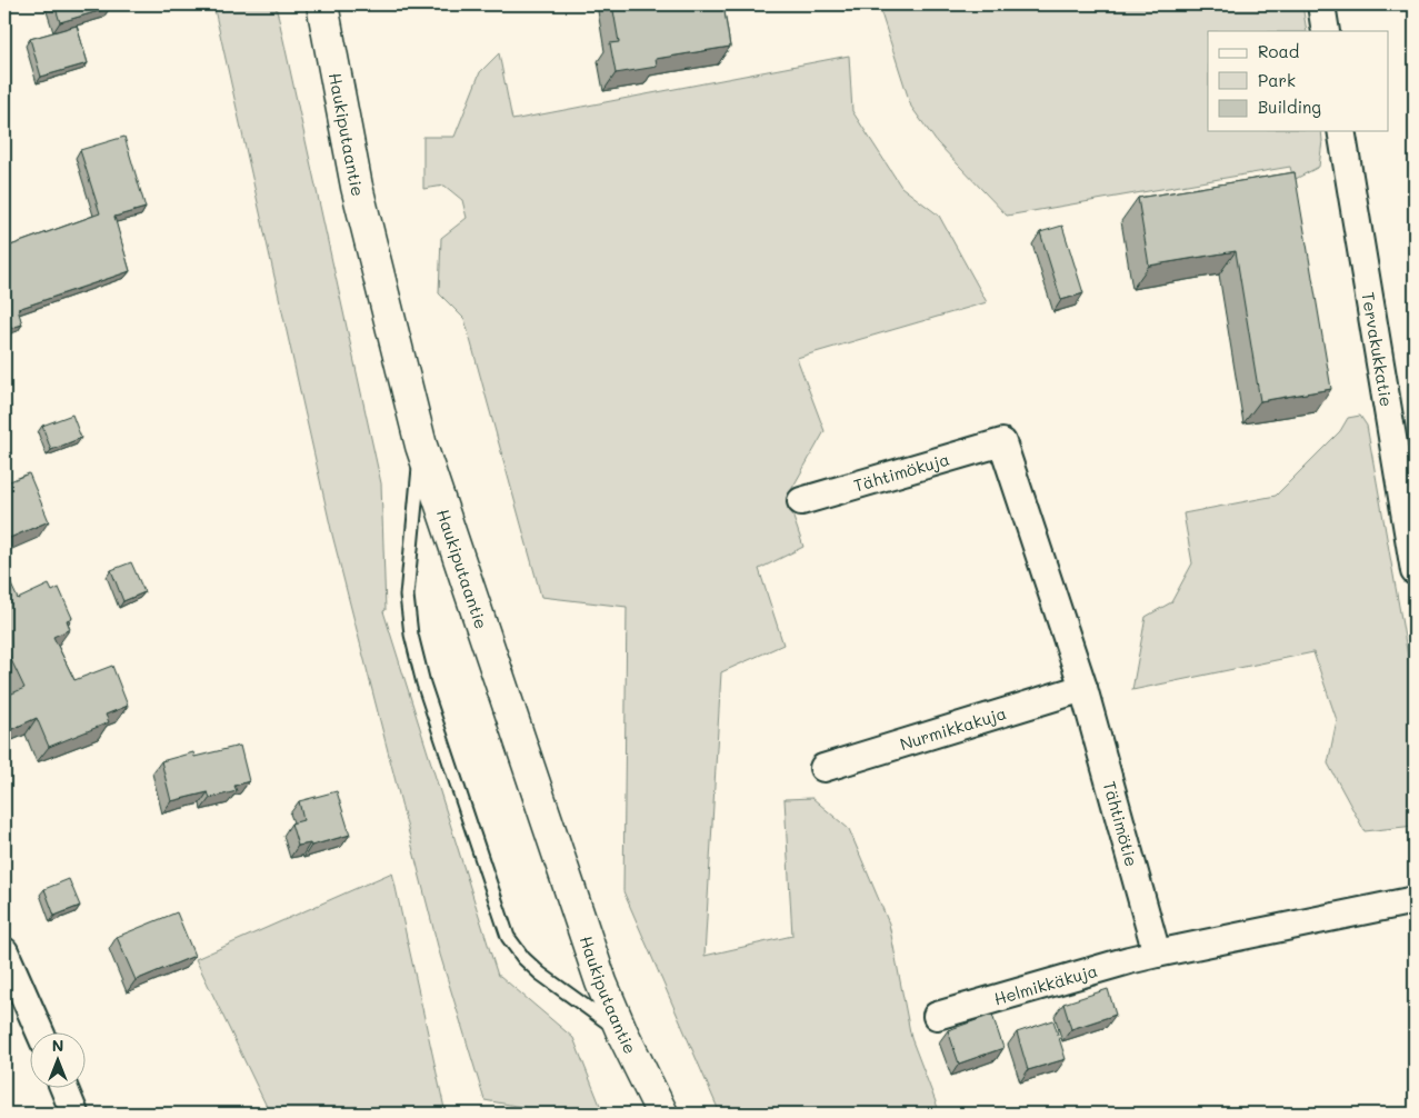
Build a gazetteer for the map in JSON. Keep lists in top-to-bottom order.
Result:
{
  "streets": {
    "main road": ["Haukiputaantie"],
    "street": [
      "Tervakukkatie",
      "Tähtimökuja",
      "Nurmikkakuja",
      "Tähtimötie",
      "Helmikkäkuja"
    ]
  },
  "crossings": [
    ["Tähtimökuja", "Tähtimötie"],
    ["Nurmikkakuja", "Tähtimötie"],
    ["Tähtimötie", "Helmikkäkuja"]
  ],
  "legend": ["Road", "Park", "Building"],
  "north": "top"
}
